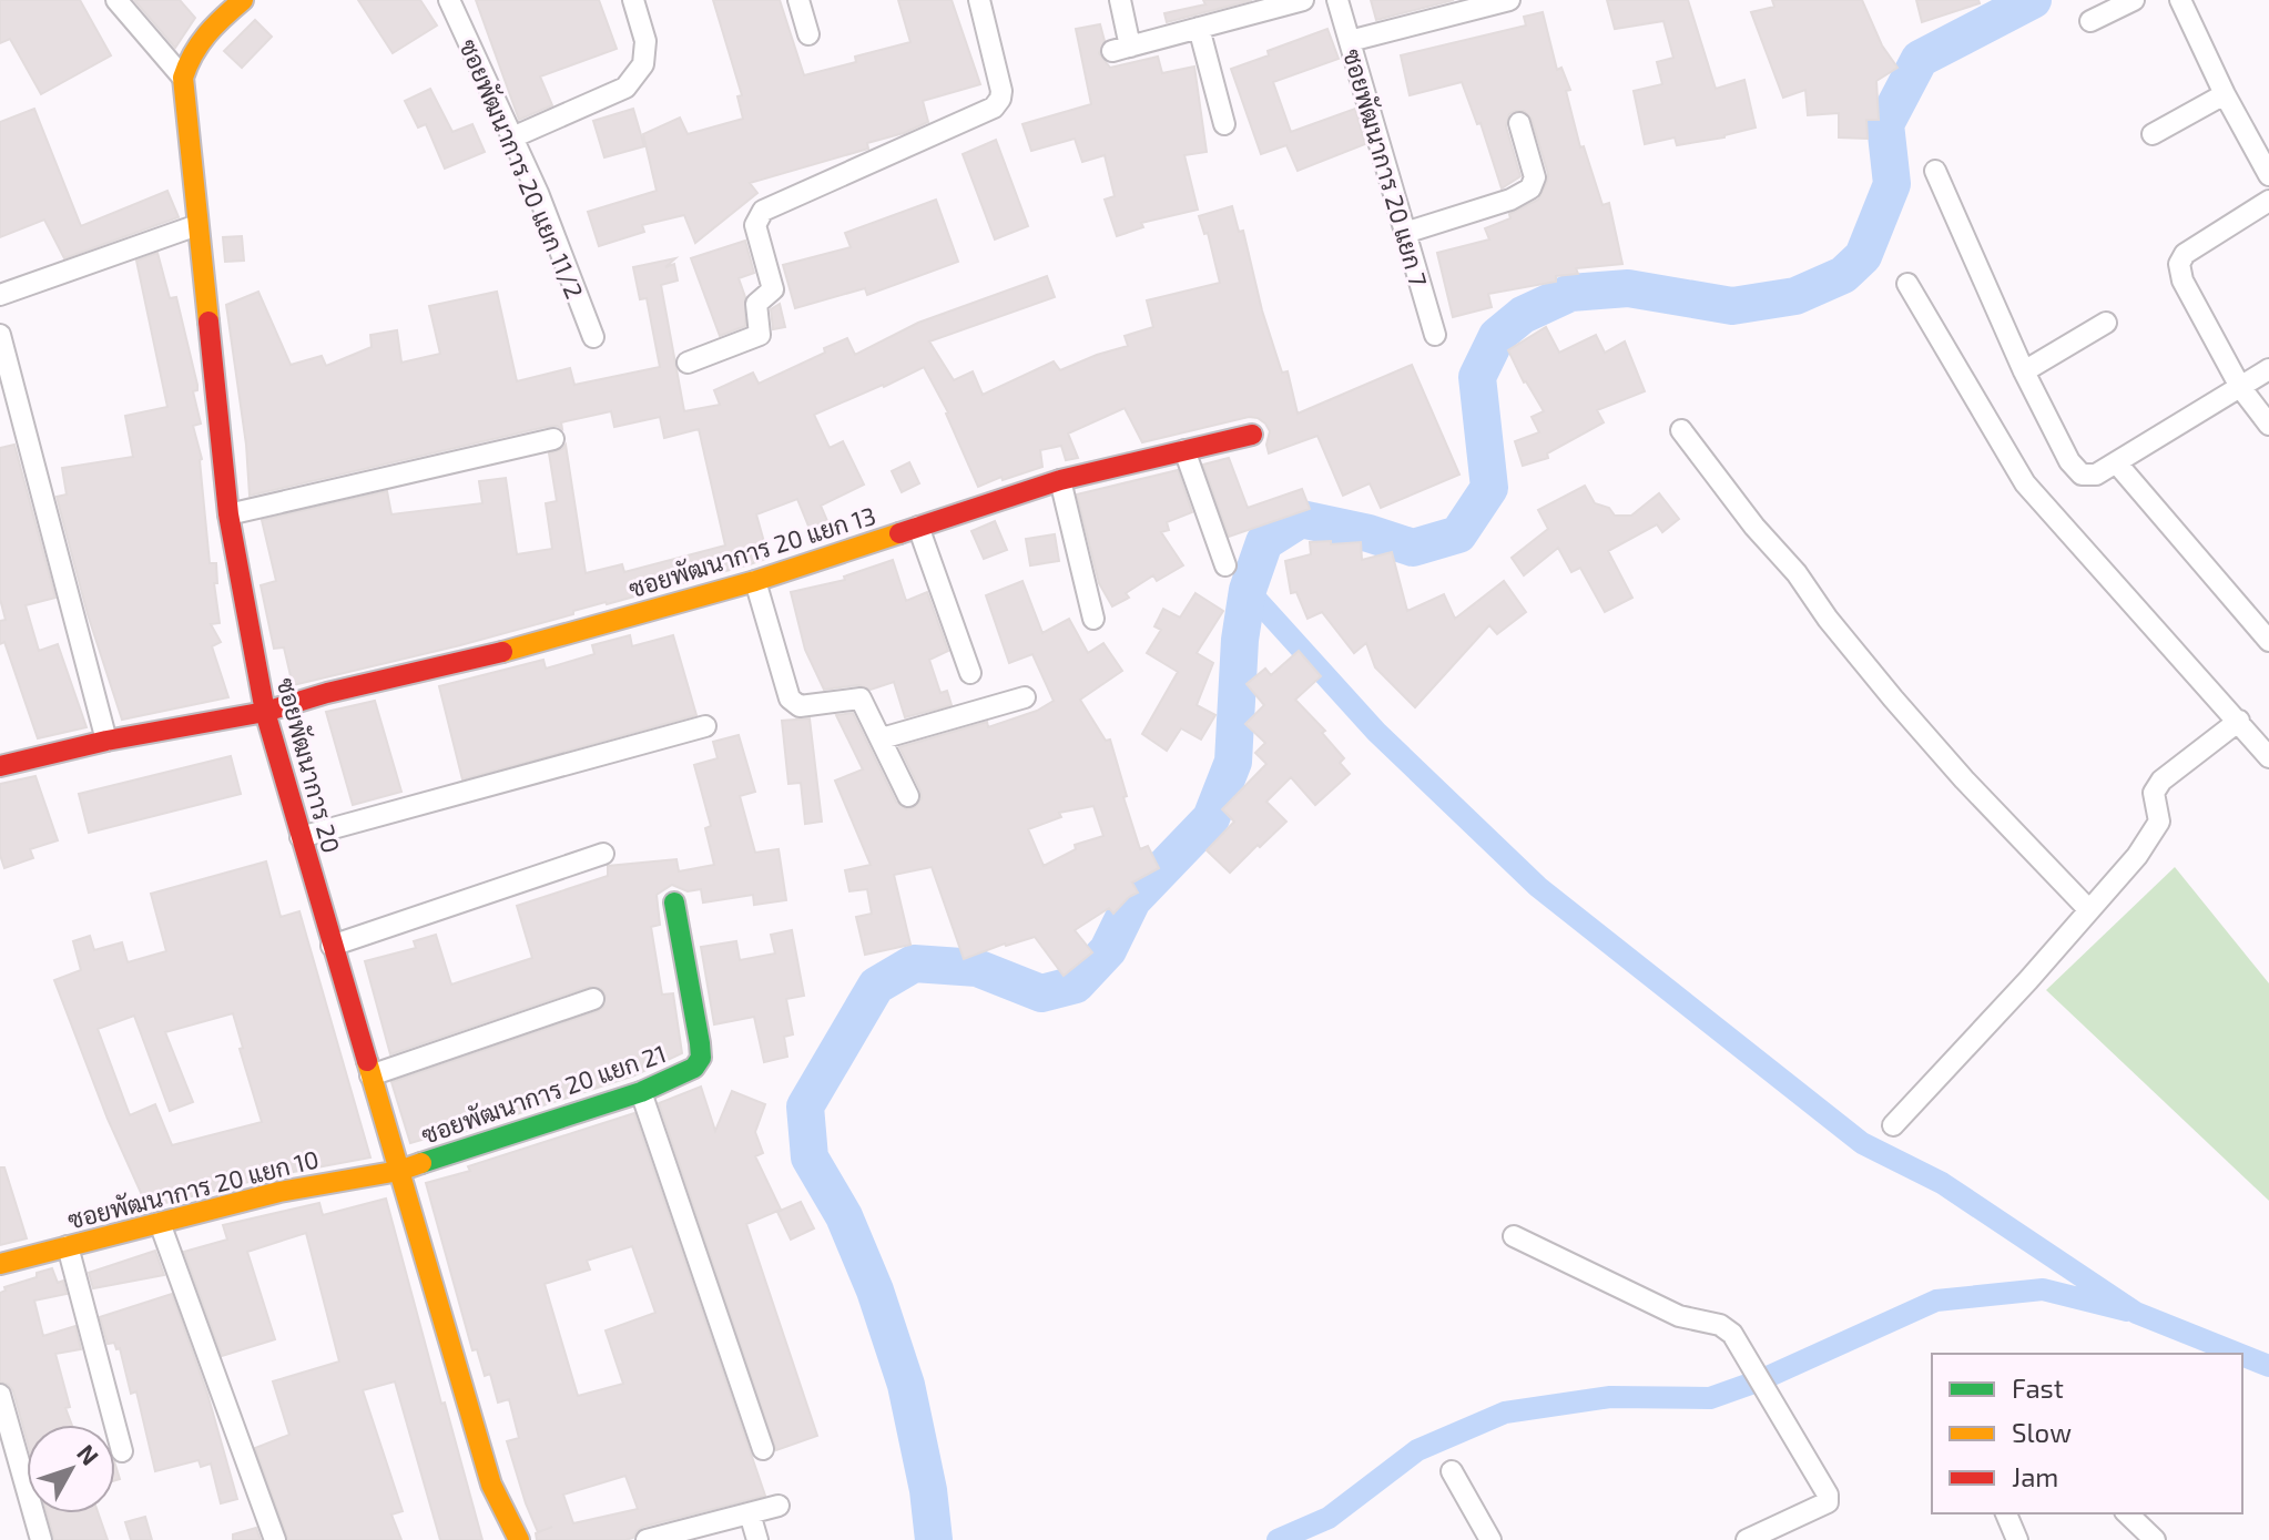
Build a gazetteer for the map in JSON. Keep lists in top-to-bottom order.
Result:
{
  "streets": {
    "street": [
      "ซอยพัฒนาการ 20 แยก 7",
      "ซอยพัฒนาการ 20 แยก 11/2",
      "ซอยพัฒนาการ 20 แยก 13",
      "ซอยพัฒนาการ 20",
      "ซอยพัฒนาการ 20 แยก 21",
      "ซอยพัฒนาการ 20 แยก 10"
    ]
  },
  "crossings": [
    ["ซอยพัฒนาการ 20 แยก 13", "ซอยพัฒนาการ 20"],
    ["ซอยพัฒนาการ 20", "ซอยพัฒนาการ 20 แยก 21"],
    ["ซอยพัฒนาการ 20", "ซอยพัฒนาการ 20 แยก 10"],
    ["ซอยพัฒนาการ 20 แยก 21", "ซอยพัฒนาการ 20 แยก 10"]
  ],
  "legend": ["Fast", "Slow", "Jam"],
  "north": "top right"
}
